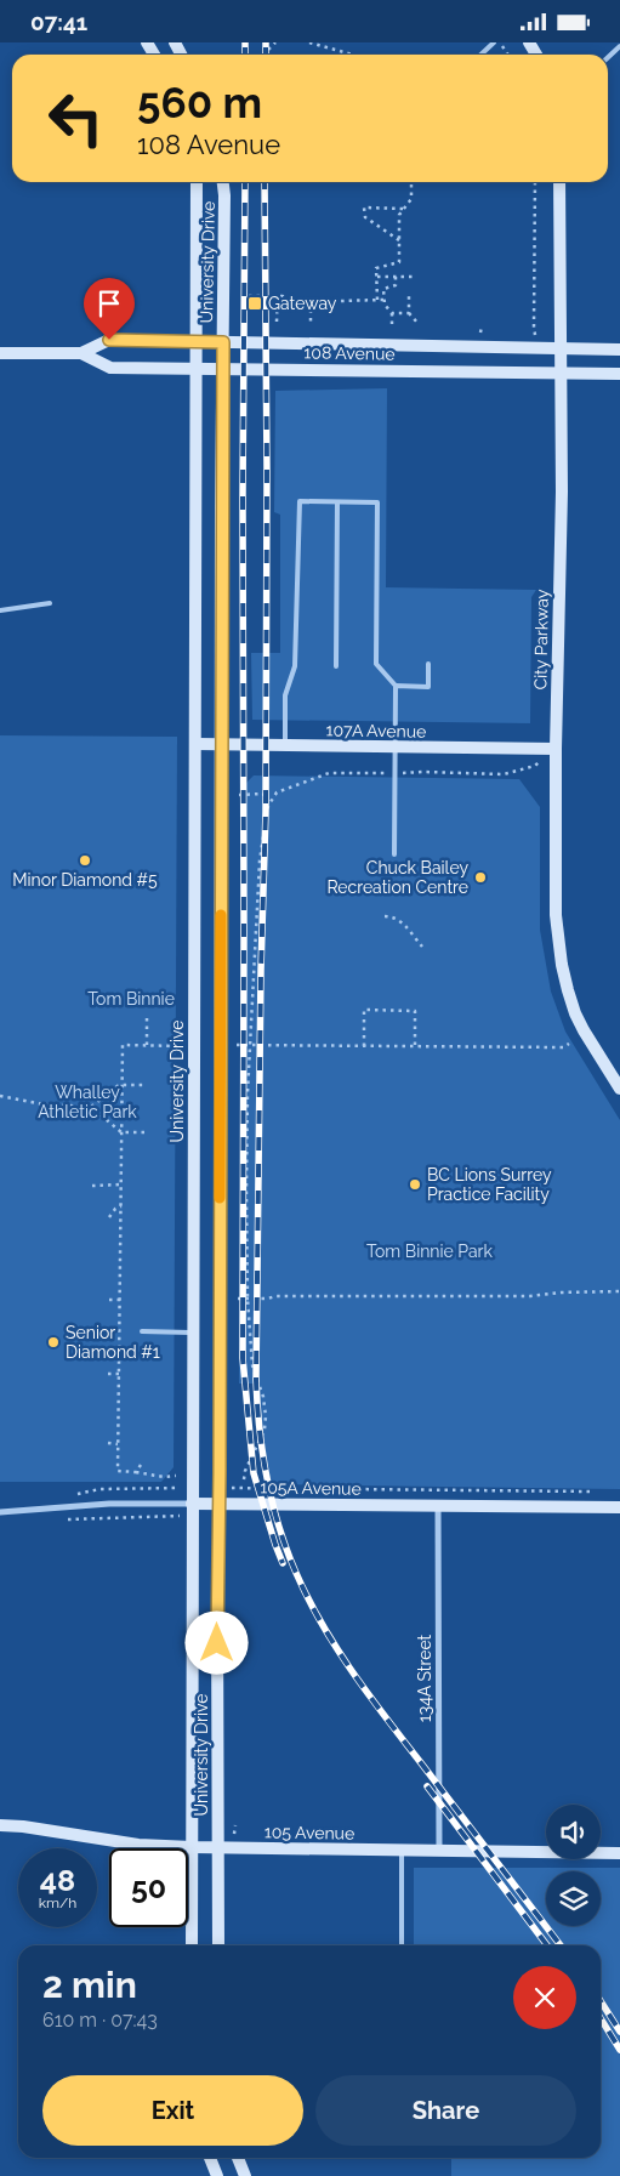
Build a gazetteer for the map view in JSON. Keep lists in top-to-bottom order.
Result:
{
  "streets": {
    "main road": [
      "University Drive",
      "108 Avenue",
      "City Parkway",
      "107A Avenue",
      "105A Avenue",
      "105 Avenue"
    ],
    "street": ["134A Street"]
  },
  "crossings": [
    ["University Drive", "108 Avenue"],
    ["University Drive", "107A Avenue"],
    ["University Drive", "105A Avenue"],
    ["University Drive", "105 Avenue"],
    ["108 Avenue", "City Parkway"],
    ["City Parkway", "107A Avenue"],
    ["105A Avenue", "134A Street"],
    ["134A Street", "105 Avenue"]
  ],
  "parks": ["Tom Binnie", "Whalley Athletic Park", "Tom Binnie Park"],
  "places": {
    "transit": ["Gateway"],
    "other": [
      "Minor Diamond #5",
      "Chuck Bailey Recreation Centre",
      "BC Lions Surrey Practice Facility",
      "Senior Diamond #1"
    ]
  },
  "page": {
    "status": "07:41",
    "turn": ["560 m", "108 Avenue"],
    "speed": "48 km/h",
    "limit": "50",
    "heading": ["2 min", "610 m · 07:43"],
    "buttons": ["Exit", "Share"]
  }
}
